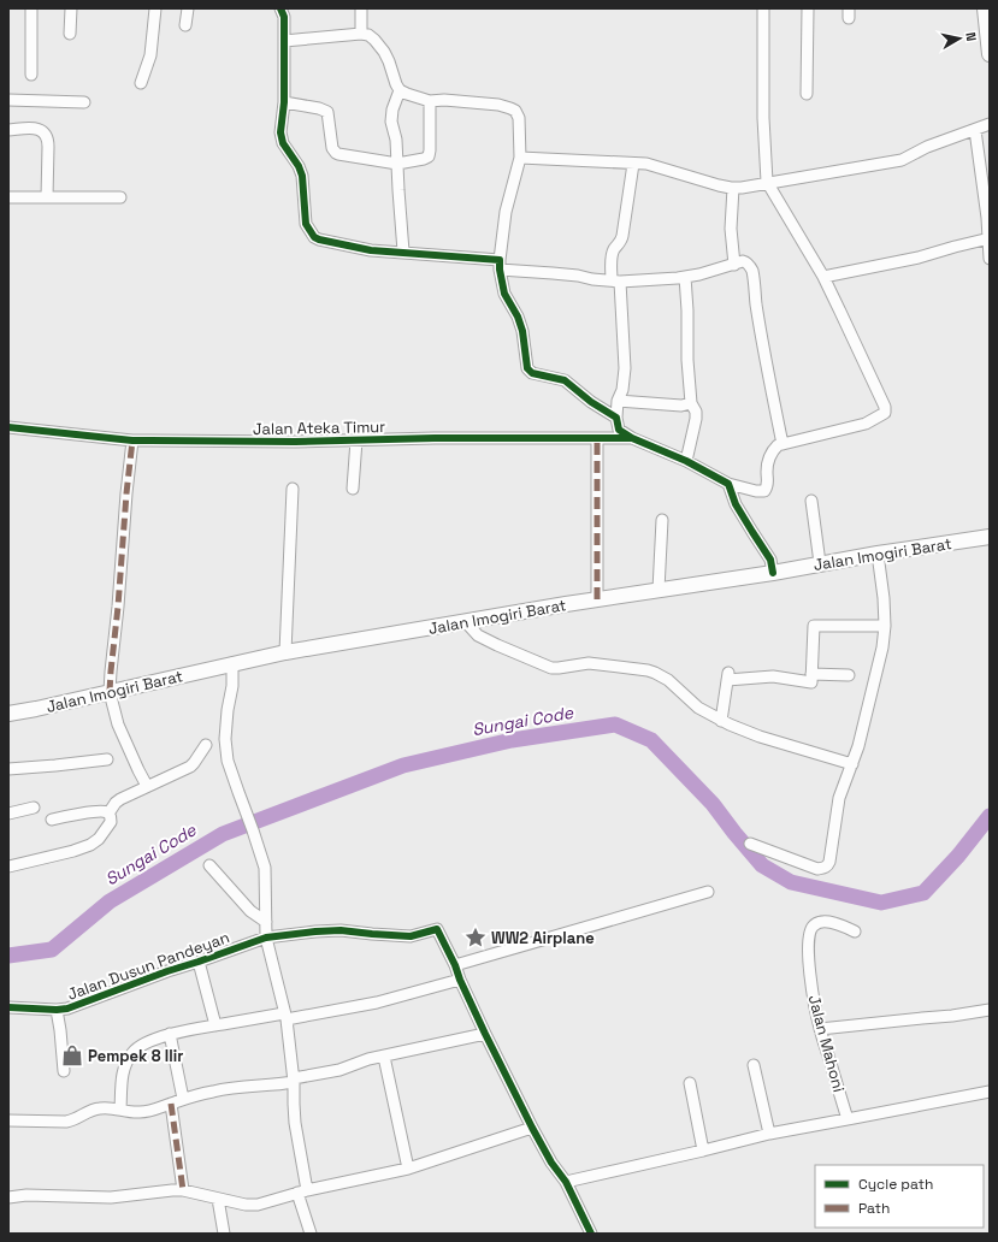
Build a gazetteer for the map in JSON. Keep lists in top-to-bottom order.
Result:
{
  "streets": {
    "main road": ["Jalan Imogiri Barat"],
    "street": ["Jalan Ateka Timur", "Jalan Dusun Pandeyan", "Jalan Mahoni"]
  },
  "water": ["Sungai Code"],
  "places": {
    "place": ["WW2 Airplane"],
    "shop": ["Pempek 8 Ilir"]
  },
  "legend": ["Cycle path", "Path"],
  "north": "right"
}
